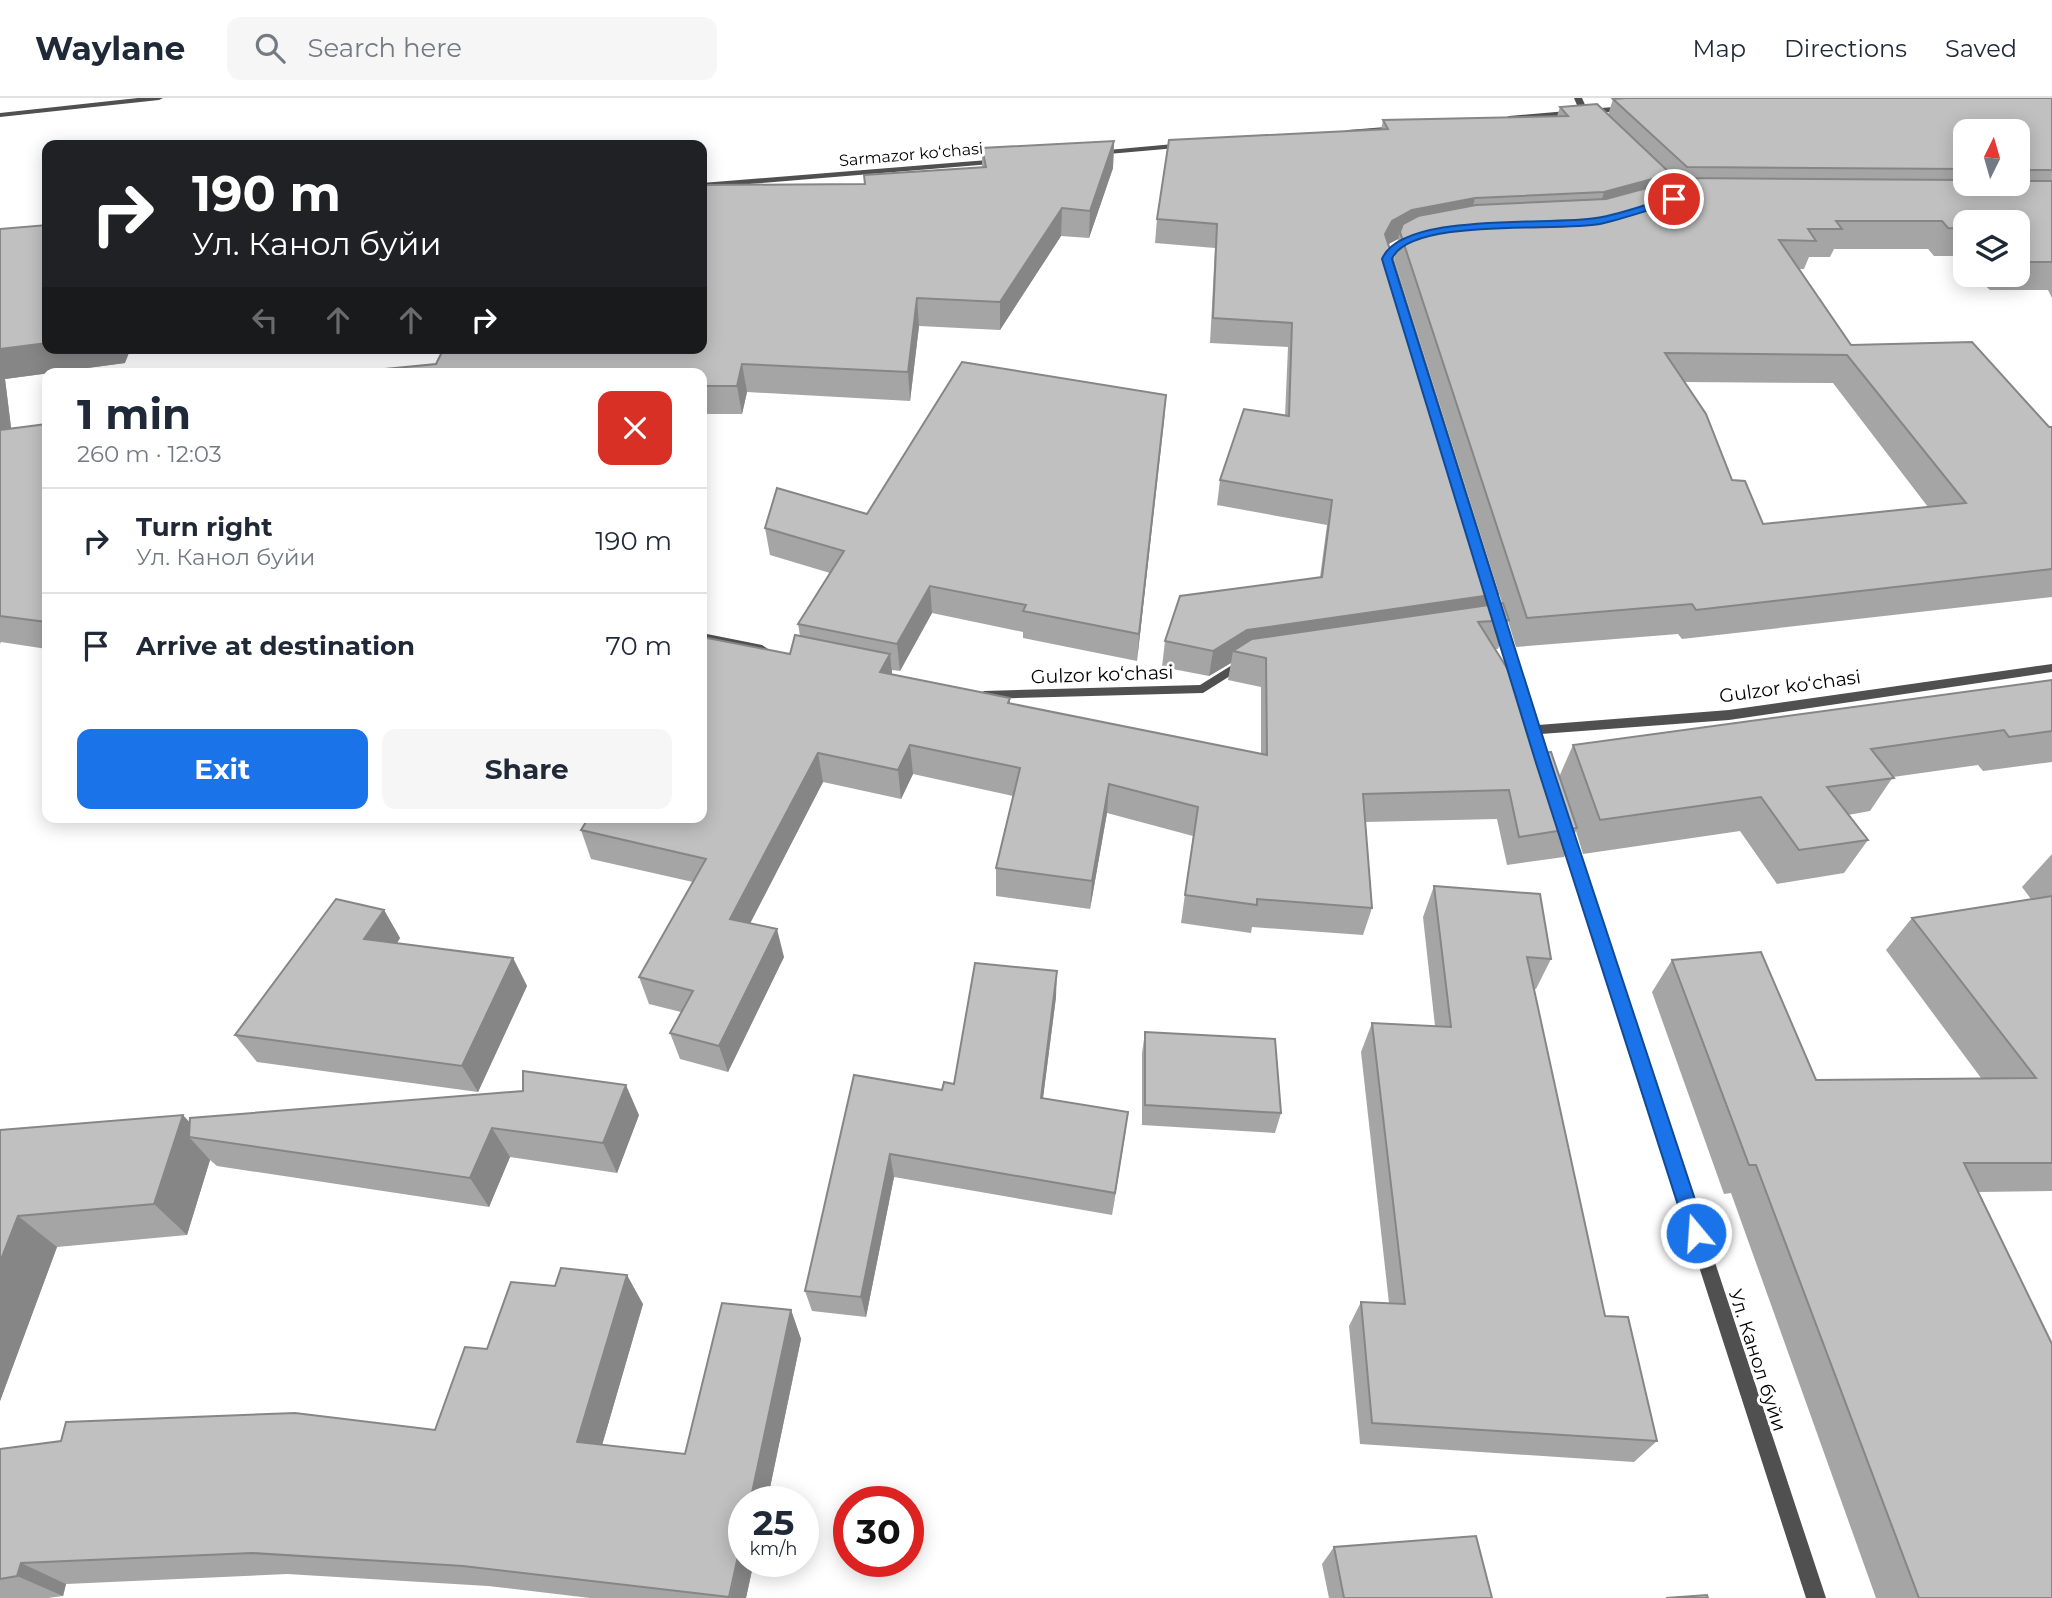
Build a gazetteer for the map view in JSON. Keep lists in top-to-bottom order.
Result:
{
  "streets": {
    "street": ["Sarmazor koʻchasi", "Gulzor koʻchasi", "Ул. Канол буйи"]
  },
  "north": "top",
  "page": {
    "header": "Waylane",
    "search": "Search here",
    "nav": ["Map", "Directions", "Saved"],
    "turn": ["190 m", "Ул. Канол буйи"],
    "heading": ["1 min", "260 m · 12:03"],
    "list": [
      {
        "name": "Turn right",
        "note": "Ул. Канол буйи",
        "value": "190 m"
      },
      {
        "name": "Arrive at destination",
        "value": "70 m"
      }
    ],
    "buttons": ["Exit", "Share"],
    "speed": "25 km/h",
    "limit": "30"
  }
}
